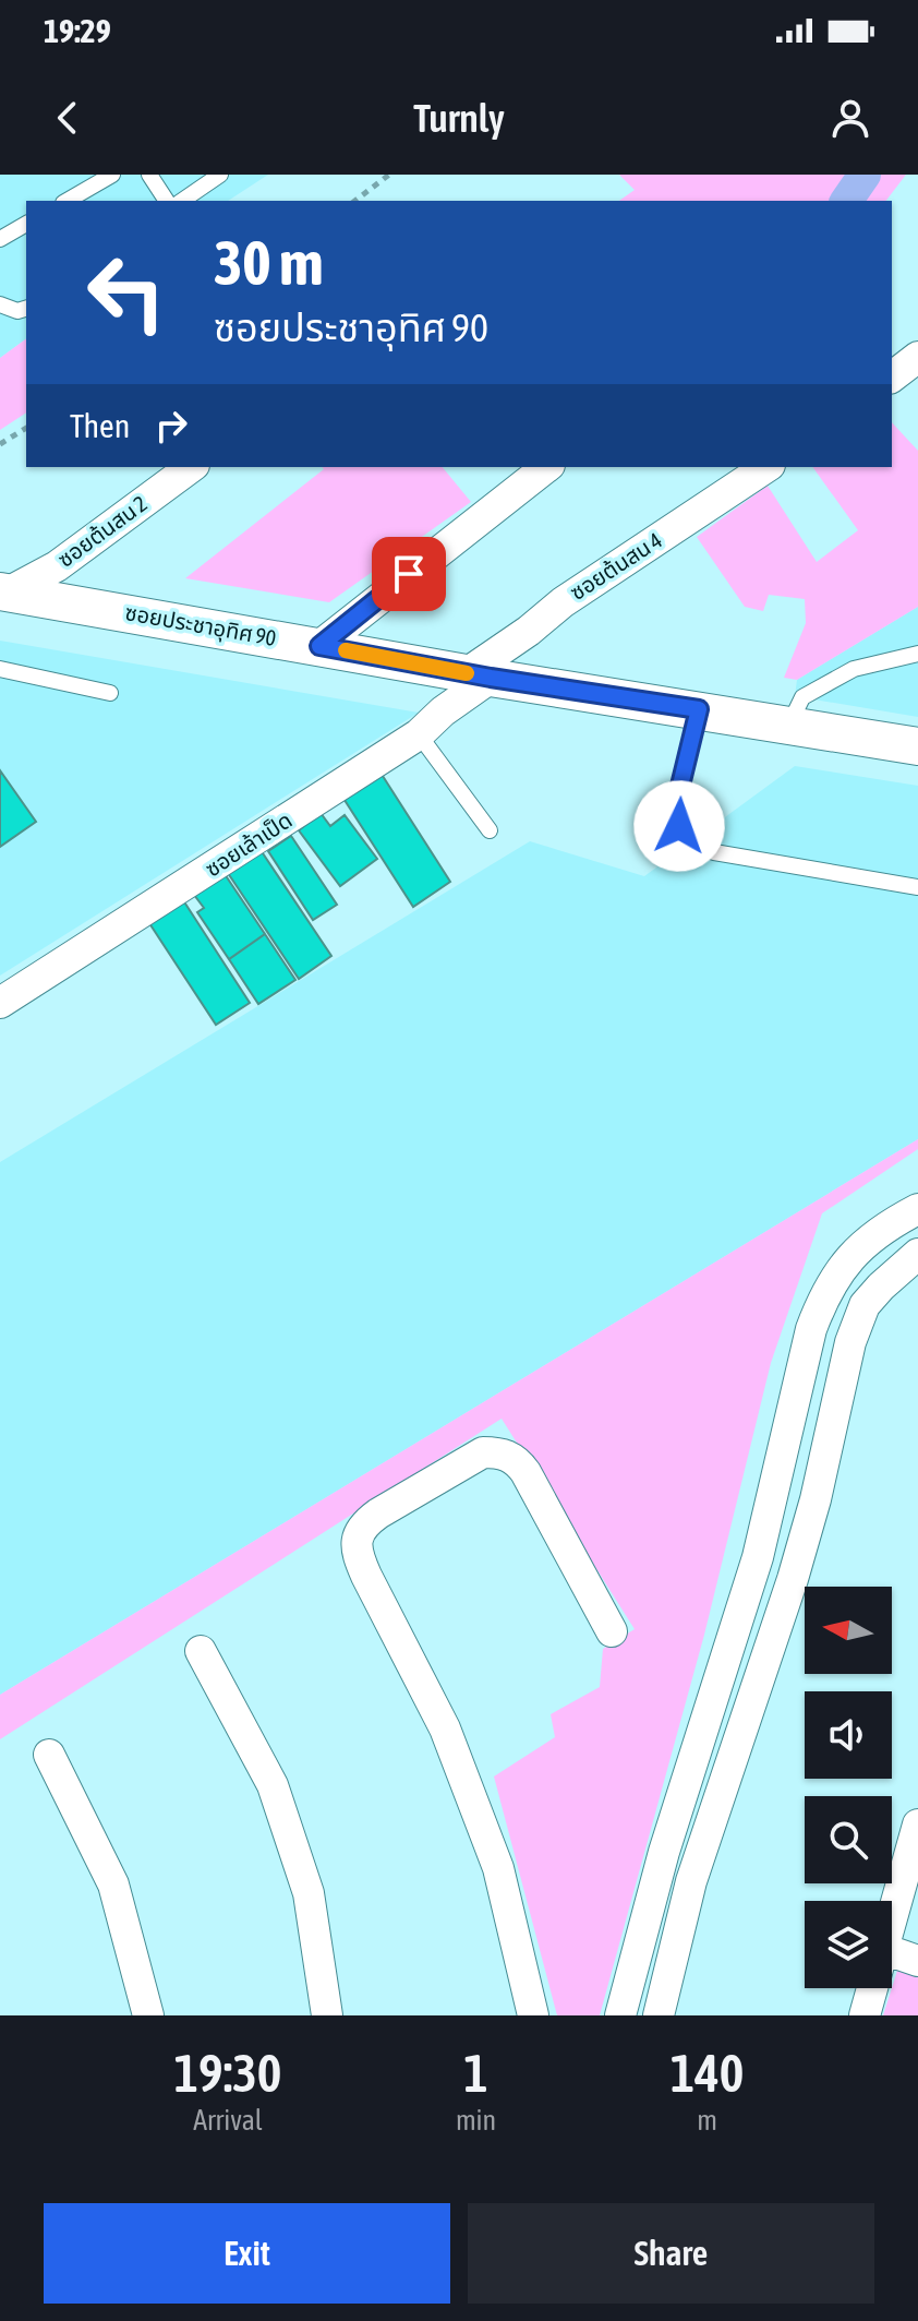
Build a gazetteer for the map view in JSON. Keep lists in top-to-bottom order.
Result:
{
  "streets": {
    "street": [
      "ซอยต้นสน 2",
      "ซอยต้นสน 4",
      "ซอยประชาอุทิศ 90",
      "ซอยเล้าเป็ด"
    ]
  },
  "crossings": [
    ["ซอยต้นสน 2", "ซอยประชาอุทิศ 90"],
    ["ซอยต้นสน 4", "ซอยประชาอุทิศ 90"],
    ["ซอยต้นสน 4", "ซอยเล้าเป็ด"],
    ["ซอยประชาอุทิศ 90", "ซอยเล้าเป็ด"]
  ],
  "north": "left",
  "page": {
    "status": "19:29",
    "header": "Turnly",
    "turn": ["30 m", "ซอยประชาอุทิศ 90"],
    "then": "Then",
    "eta": [
      "19:30",
      "Arrival",
      "1",
      "min",
      "140",
      "m"
    ],
    "buttons": ["Exit", "Share"]
  }
}
